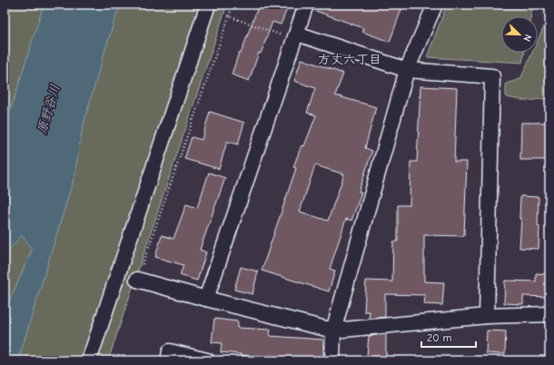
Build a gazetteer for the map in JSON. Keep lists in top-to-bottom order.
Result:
{
  "districts": ["方丈六丁目"],
  "water": ["原野谷川"],
  "scale_bar": "20 m",
  "north": "bottom right"
}
